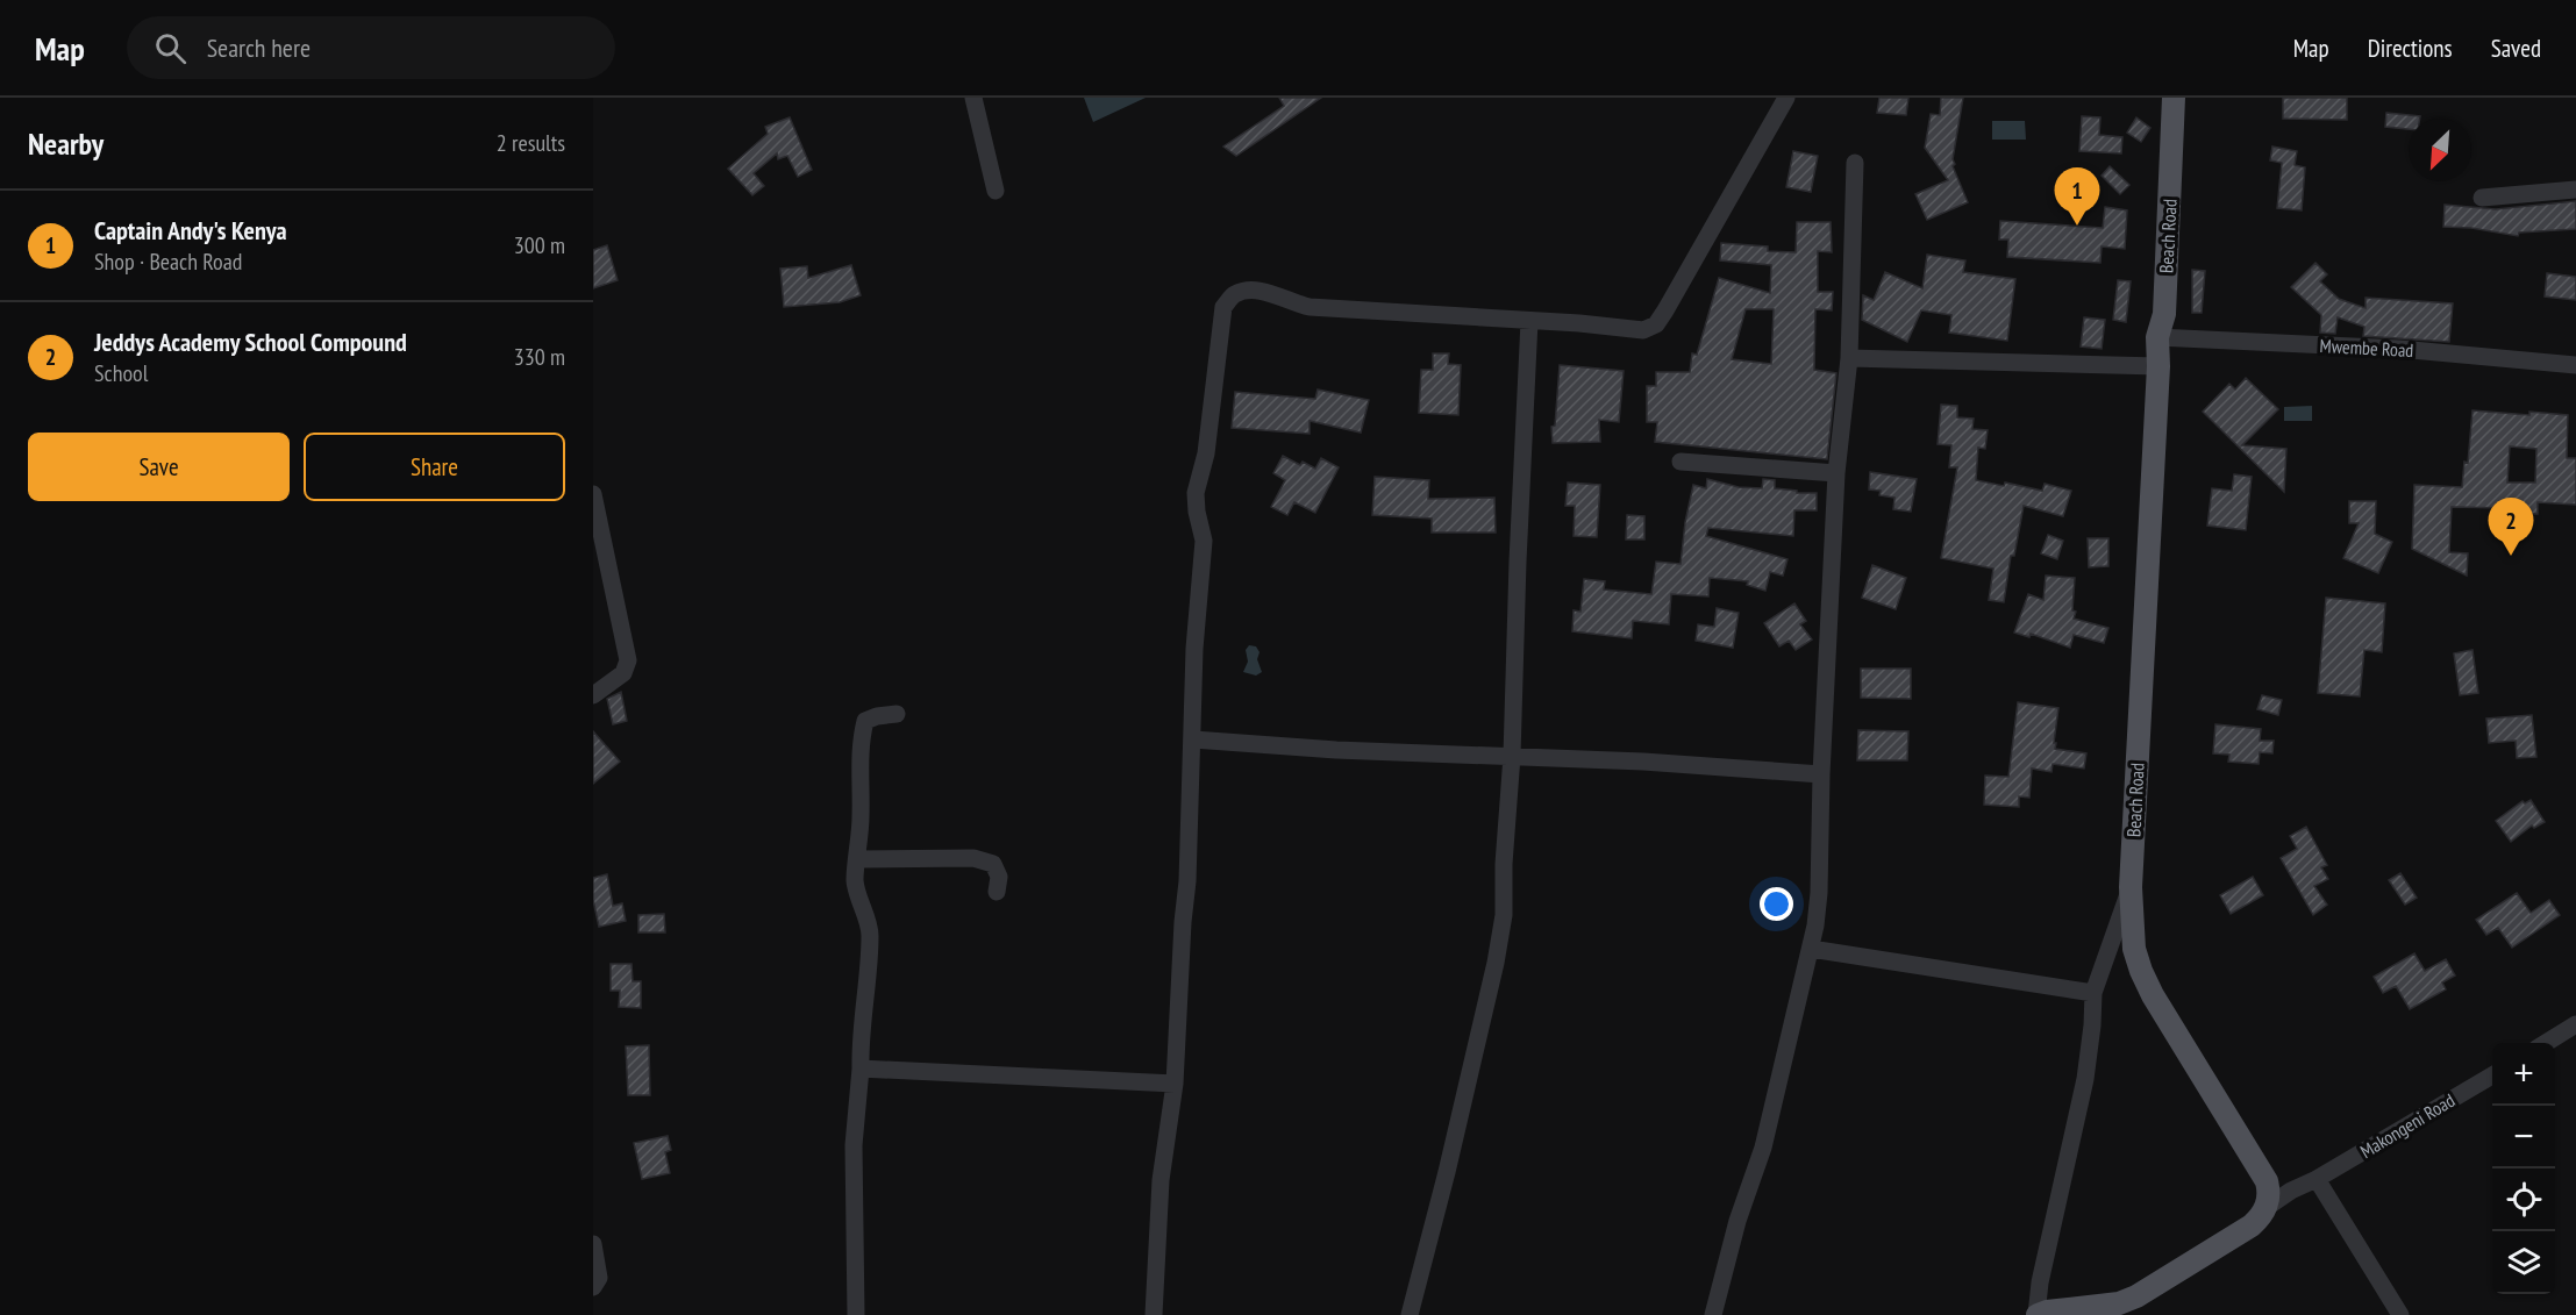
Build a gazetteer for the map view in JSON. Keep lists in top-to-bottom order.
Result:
{
  "streets": {
    "main road": ["Beach Road"],
    "street": ["Mwembe Road", "Makongeni Road"]
  },
  "crossings": [
    ["Beach Road", "Mwembe Road"],
    ["Beach Road", "Makongeni Road"]
  ],
  "north": "bottom left",
  "page": {
    "header": "Map",
    "search": "Search here",
    "nav": ["Map", "Directions", "Saved"],
    "heading": ["Nearby", "2 results"],
    "pins": ["1", "2"],
    "list": [
      {
        "mark": "1",
        "name": "Captain Andy's Kenya",
        "note": "Shop · Beach Road",
        "value": "300 m"
      },
      {
        "mark": "2",
        "name": "Jeddys Academy School Compound",
        "note": "School",
        "value": "330 m"
      }
    ],
    "buttons": ["Save", "Share"],
    "map_buttons": ["+", "−"]
  }
}
